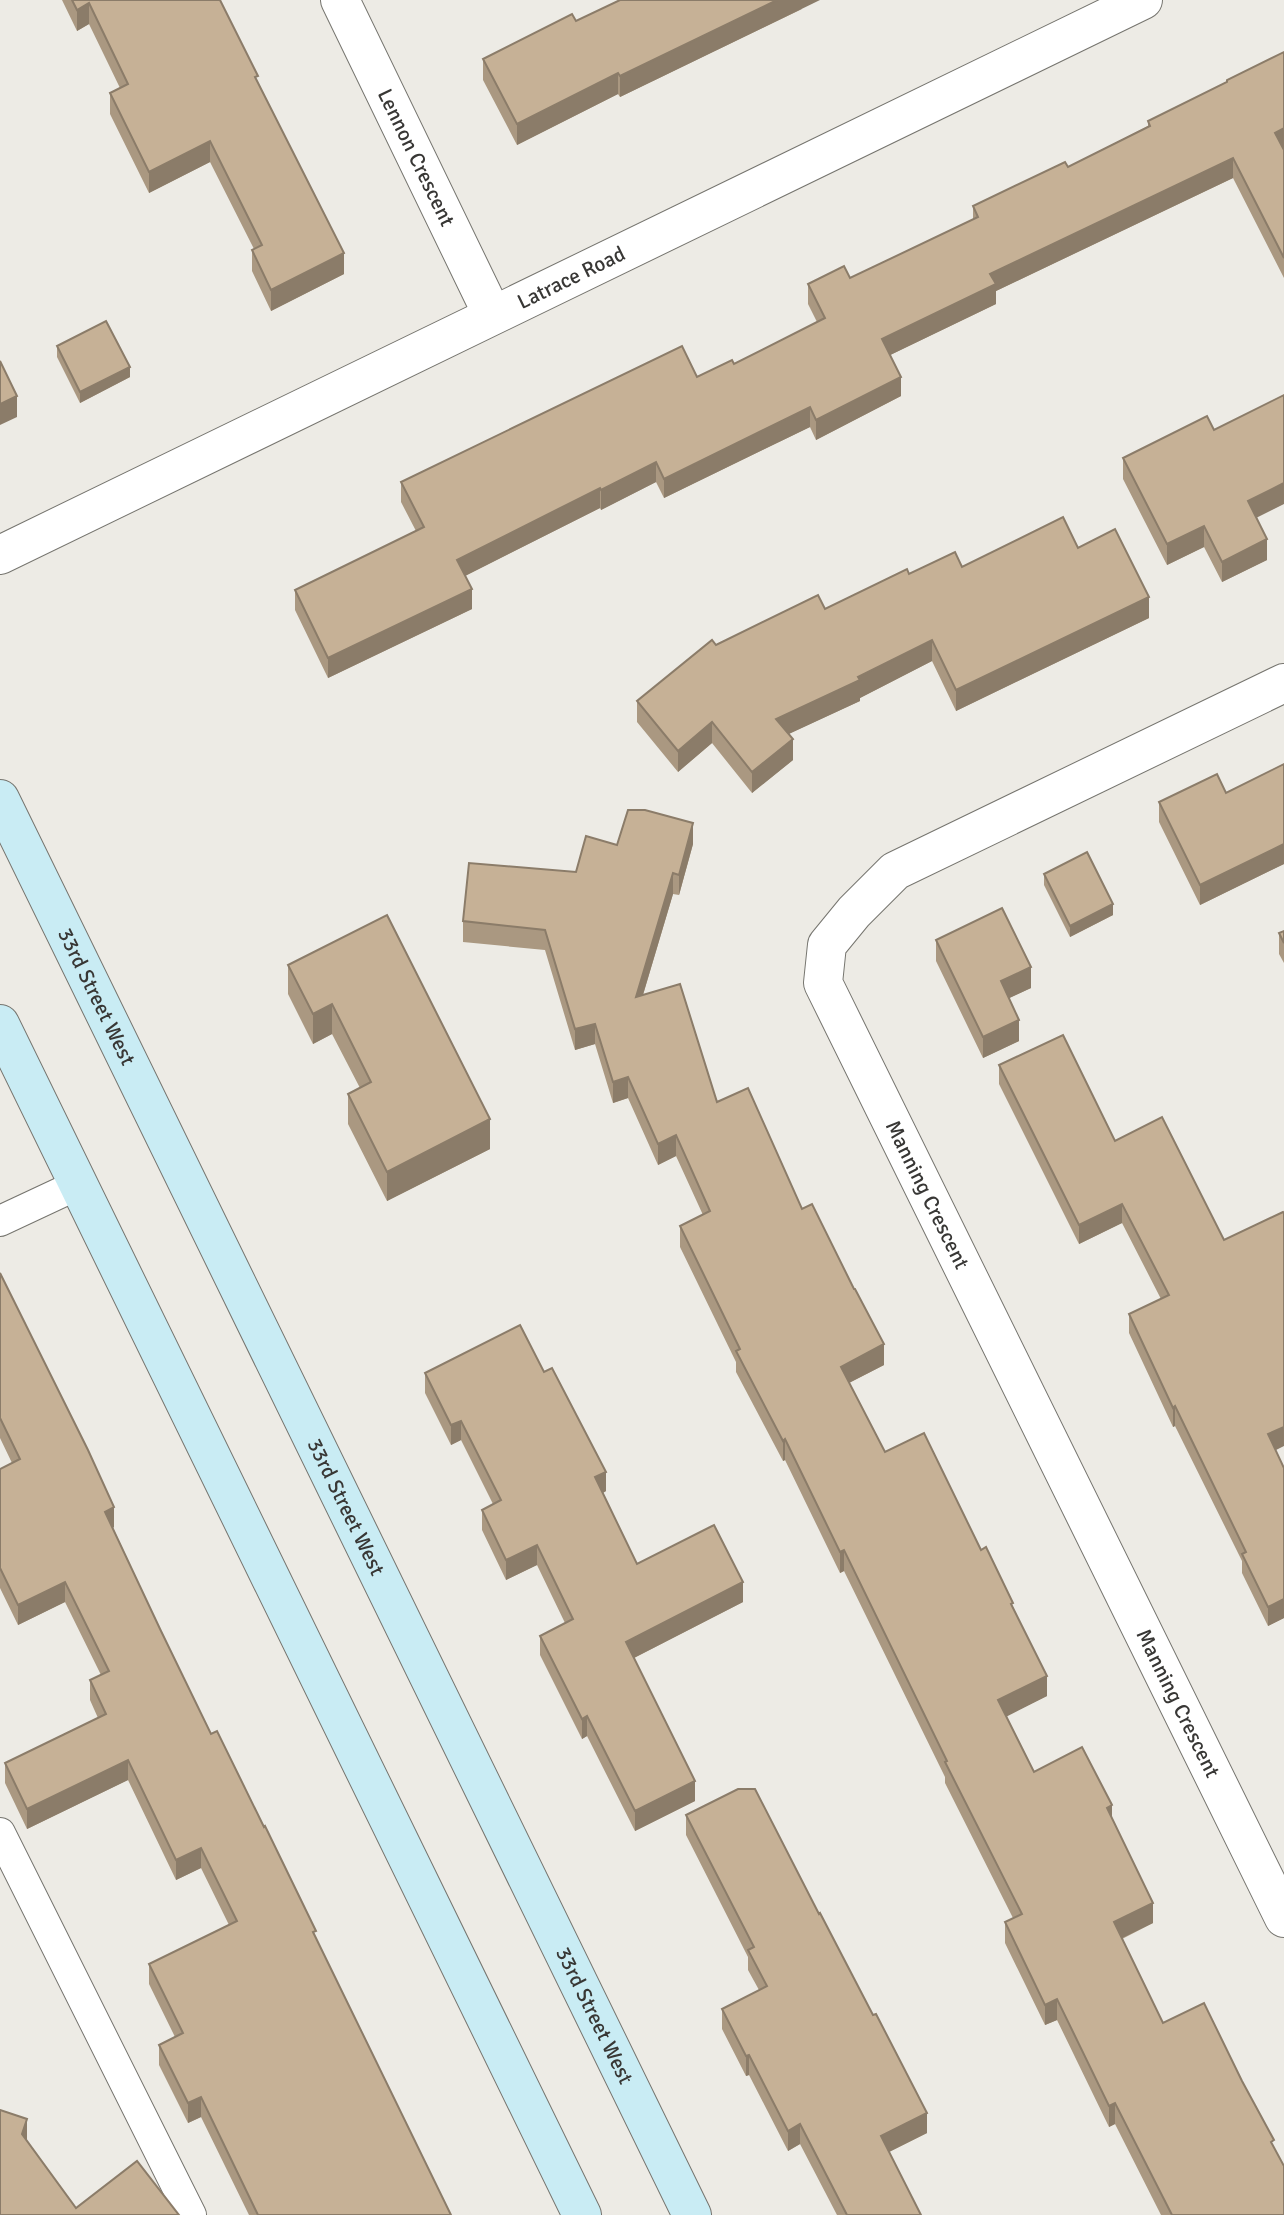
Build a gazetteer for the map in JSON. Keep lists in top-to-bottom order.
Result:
{
  "streets": {
    "main road": ["33rd Street West"],
    "street": ["Lennon Crescent", "Latrace Road", "Manning Crescent"]
  },
  "crossings": [
    ["Lennon Crescent", "Latrace Road"]
  ]
}
